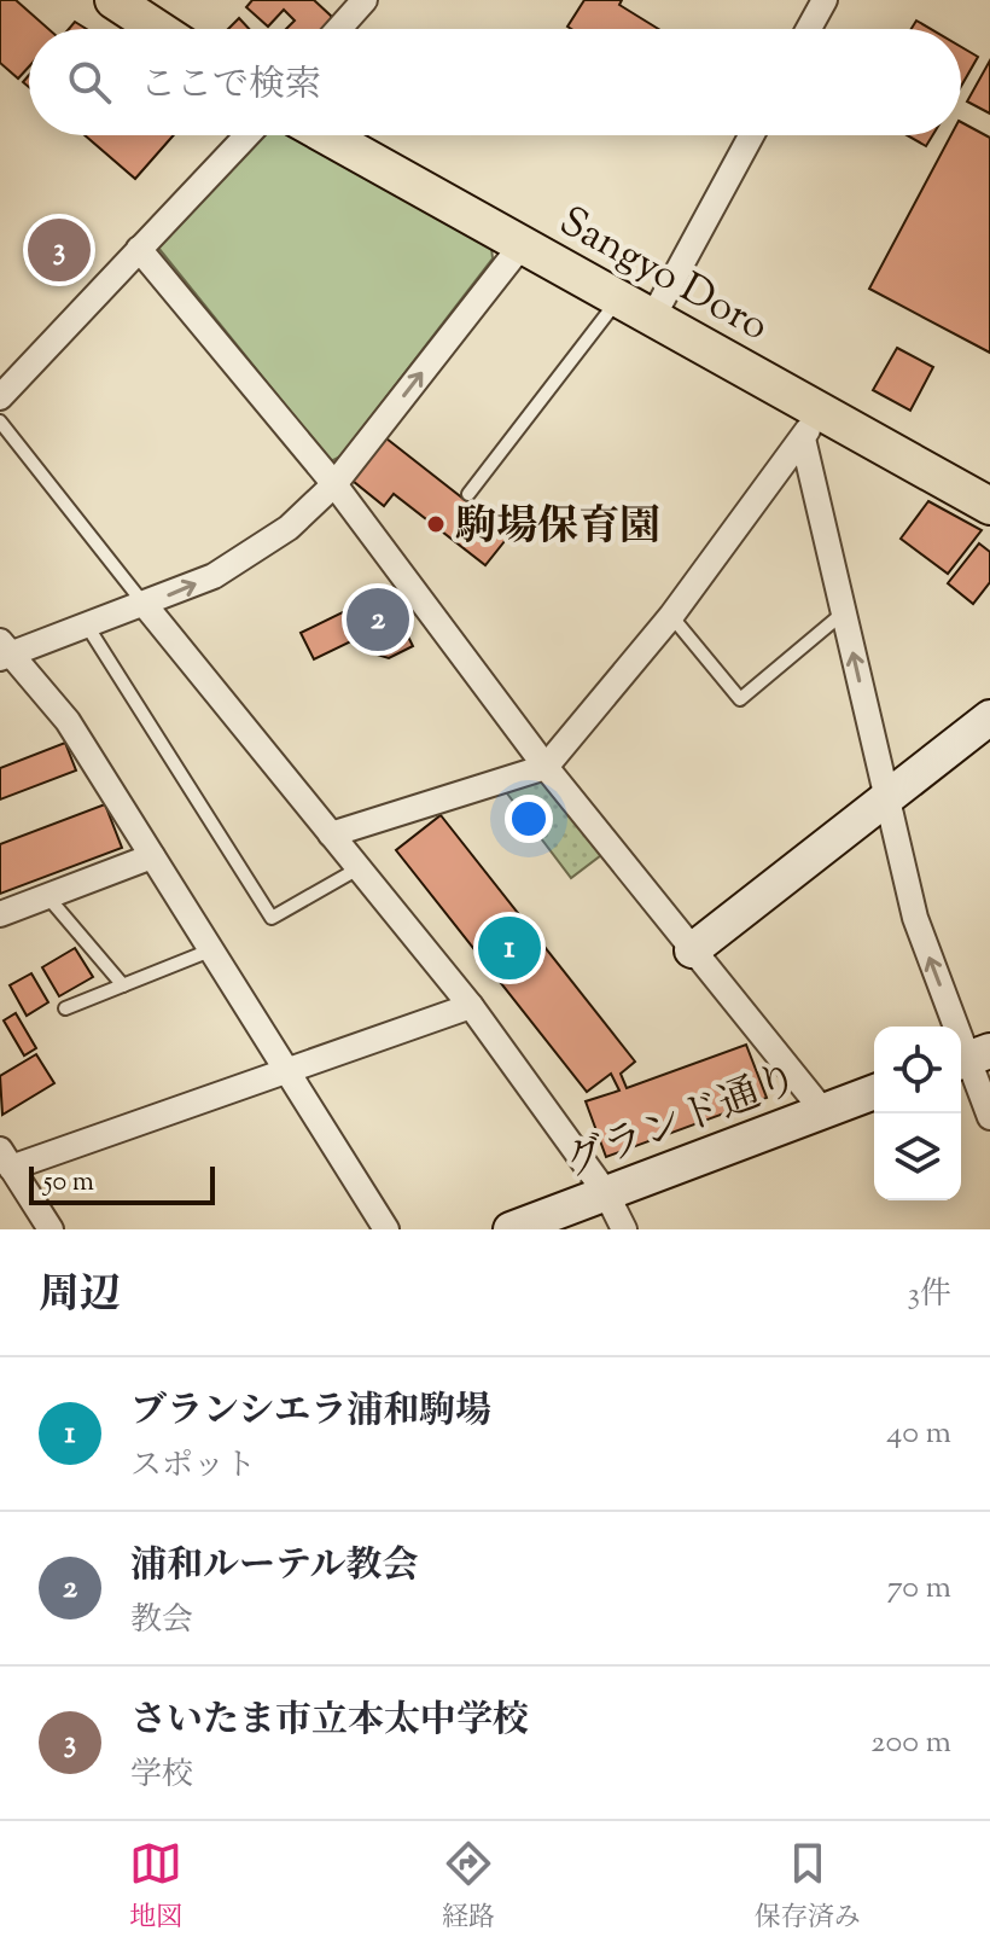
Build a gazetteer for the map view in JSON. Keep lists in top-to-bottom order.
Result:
{
  "streets": {
    "main road": ["Sangyo Doro"],
    "street": ["グランド通り"]
  },
  "places": ["駒場保育園"],
  "scale_bar": "50 m",
  "page": {
    "search": "ここで検索",
    "pins": ["3", "2", "1"],
    "scale": "50 m",
    "heading": ["周辺", "3件"],
    "list": [
      {
        "mark": "1",
        "name": "ブランシエラ浦和駒場",
        "note": "スポット",
        "value": "40 m"
      },
      {
        "mark": "2",
        "name": "浦和ルーテル教会",
        "note": "教会",
        "value": "70 m"
      },
      {
        "mark": "3",
        "name": "さいたま市立本太中学校",
        "note": "学校",
        "value": "200 m"
      }
    ],
    "nav": ["地図", "経路", "保存済み"]
  }
}
